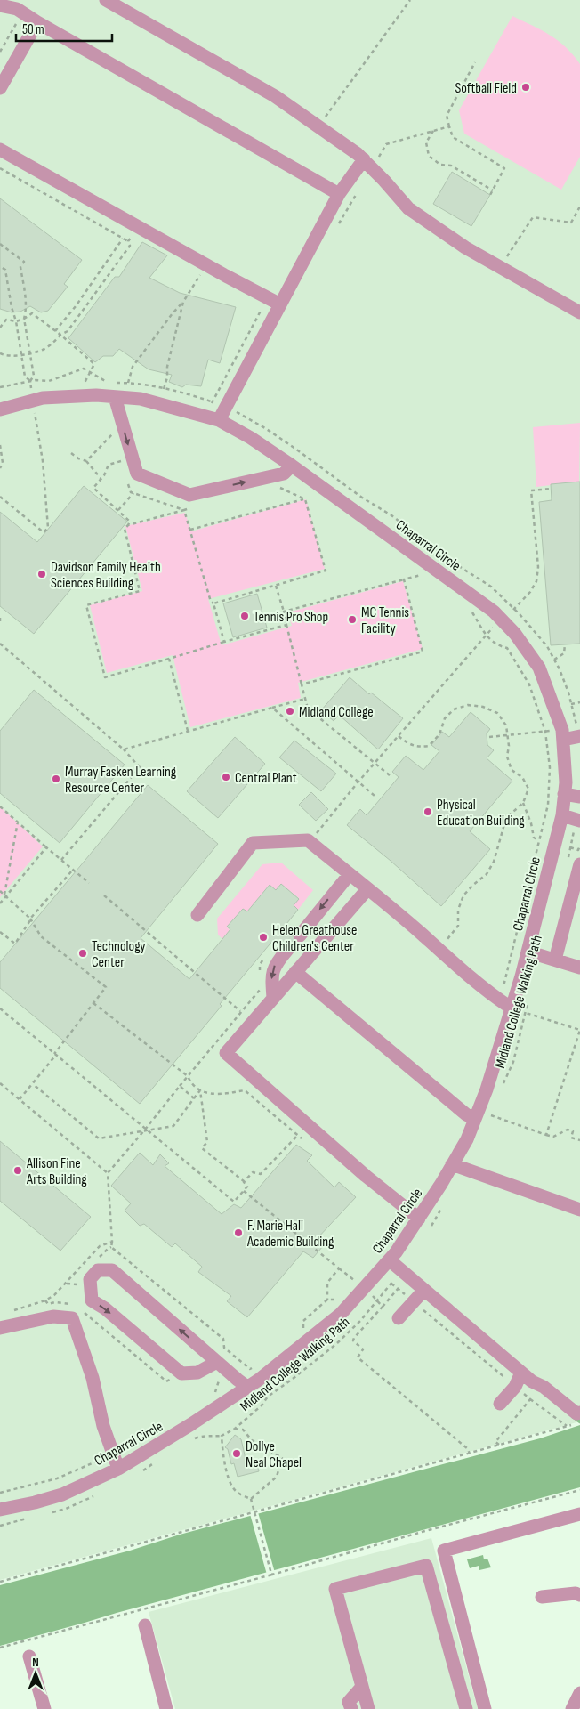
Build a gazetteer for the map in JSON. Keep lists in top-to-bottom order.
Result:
{
  "streets": {
    "street": ["Chaparral Circle"],
    "path": ["Midland College Walking Path"]
  },
  "places": [
    "Softball Field",
    "Davidson Family Health Sciences Building",
    "Tennis Pro Shop",
    "MC Tennis Facility",
    "Midland College",
    "Central Plant",
    "Murray Fasken Learning Resource Center",
    "Physical Education Building",
    "Helen Greathouse Children's Center",
    "Technology Center",
    "Allison Fine Arts Building",
    "F. Marie Hall Academic Building",
    "Dollye Neal Chapel"
  ],
  "scale_bar": "50 m",
  "north": "top"
}
